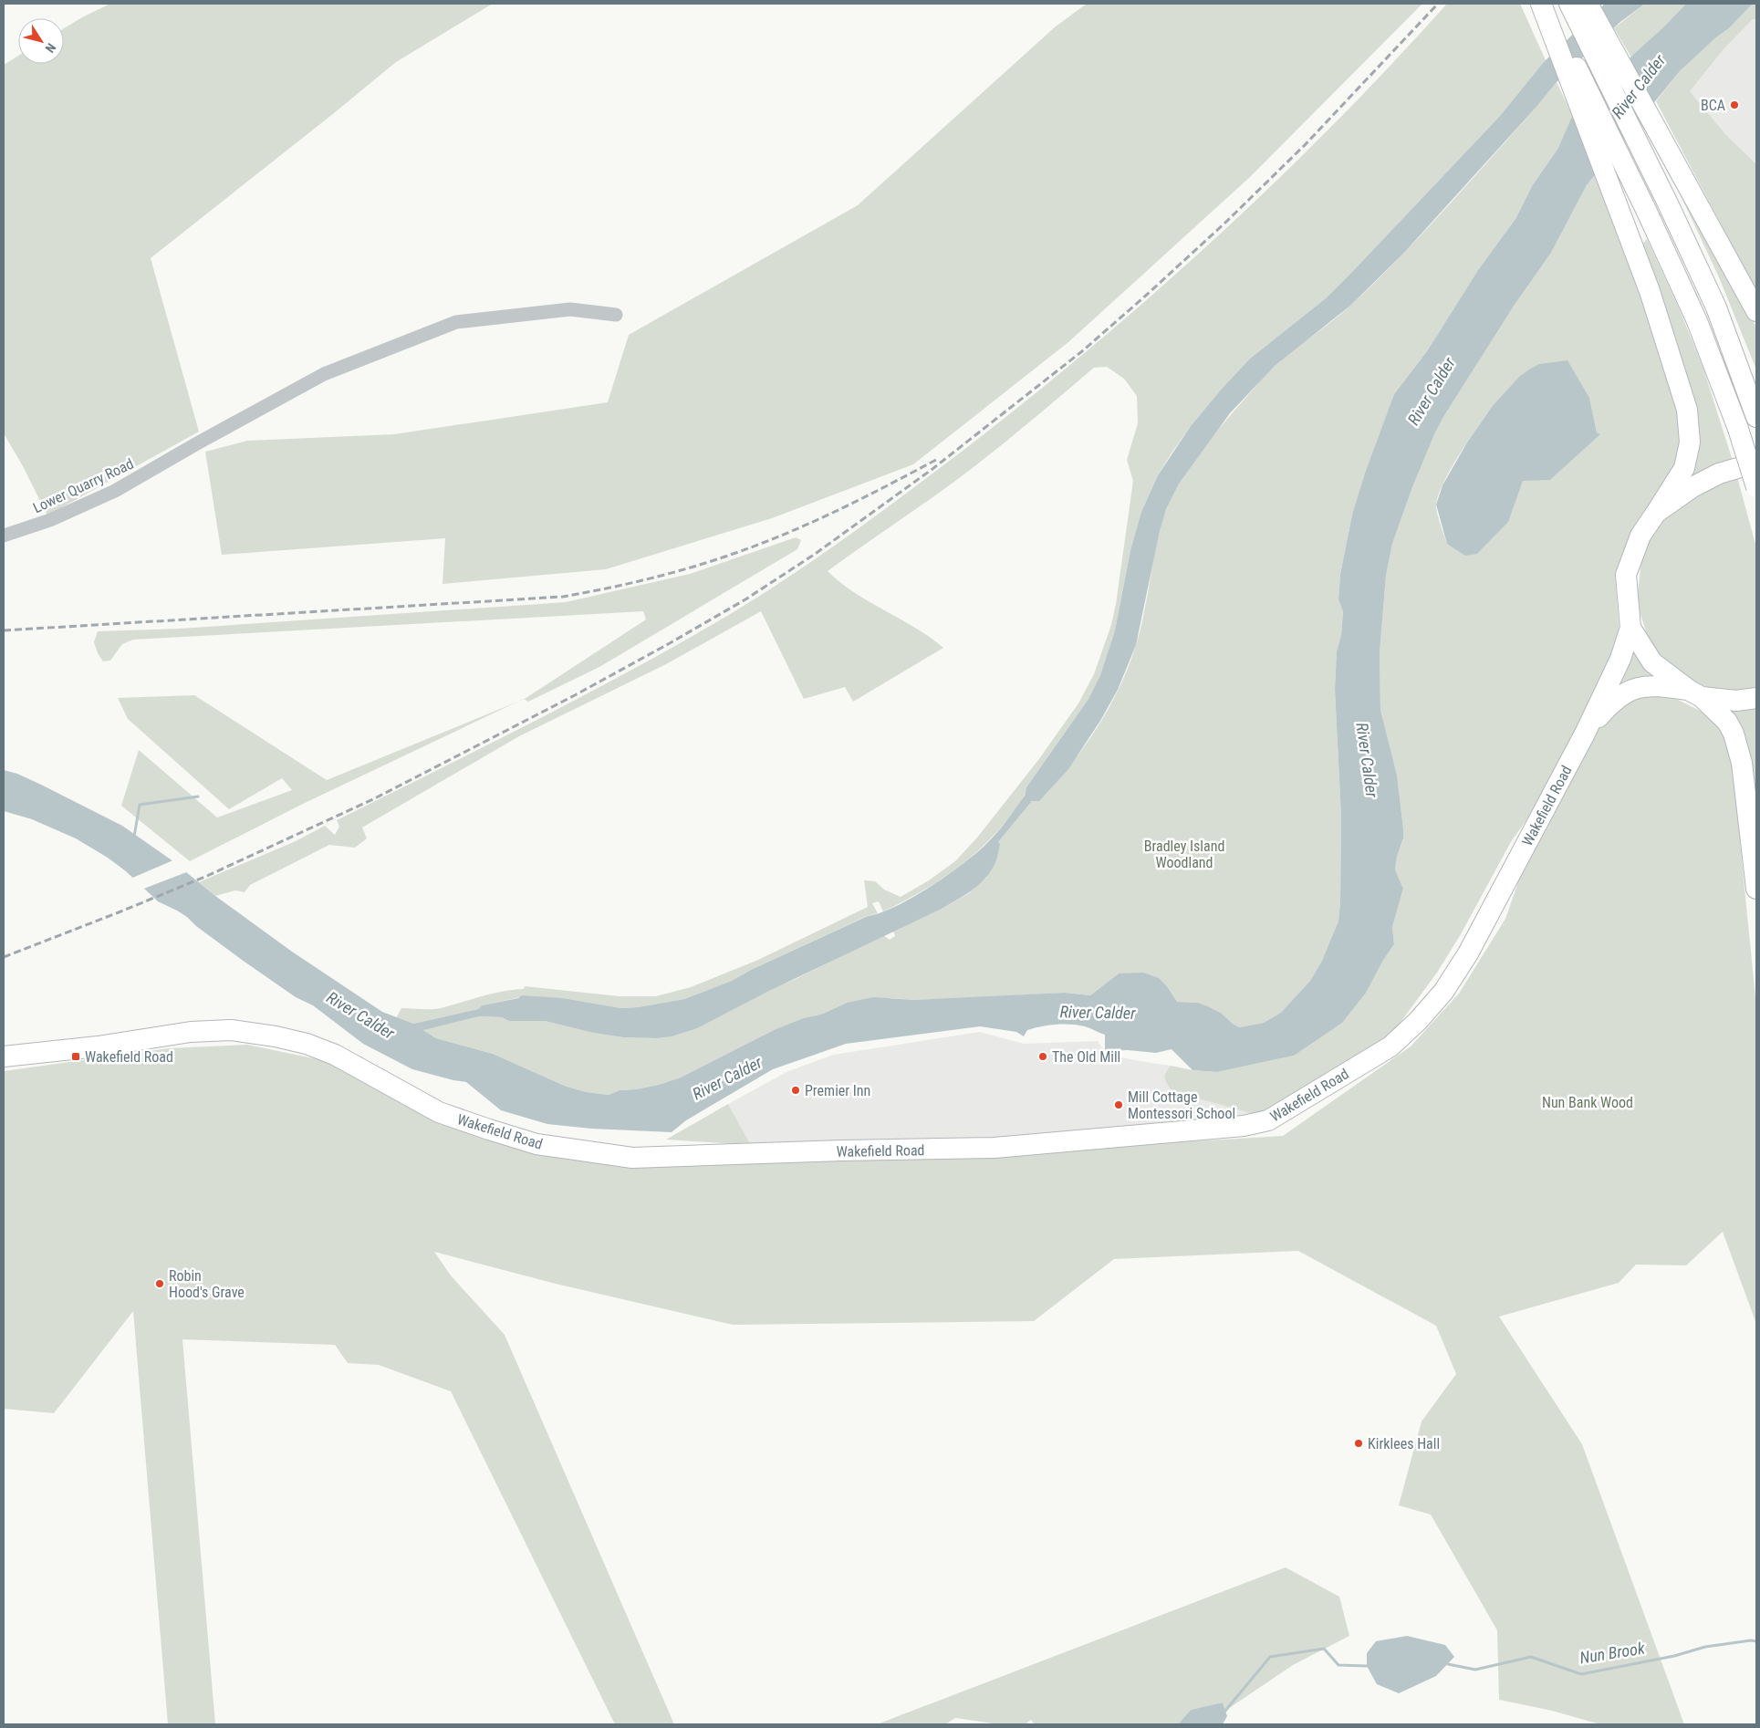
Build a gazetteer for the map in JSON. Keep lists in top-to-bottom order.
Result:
{
  "streets": {
    "highway": ["Wakefield Road"],
    "street": ["Lower Quarry Road"]
  },
  "water": ["River Calder", "Nun Brook"],
  "parks": ["Bradley Island Woodland", "Nun Bank Wood"],
  "places": {
    "other": [
      "BCA",
      "The Old Mill",
      "Premier Inn",
      "Mill Cottage Montessori School",
      "Robin Hood's Grave",
      "Kirklees Hall"
    ],
    "transit": ["Wakefield Road"]
  },
  "north": "bottom right"
}
